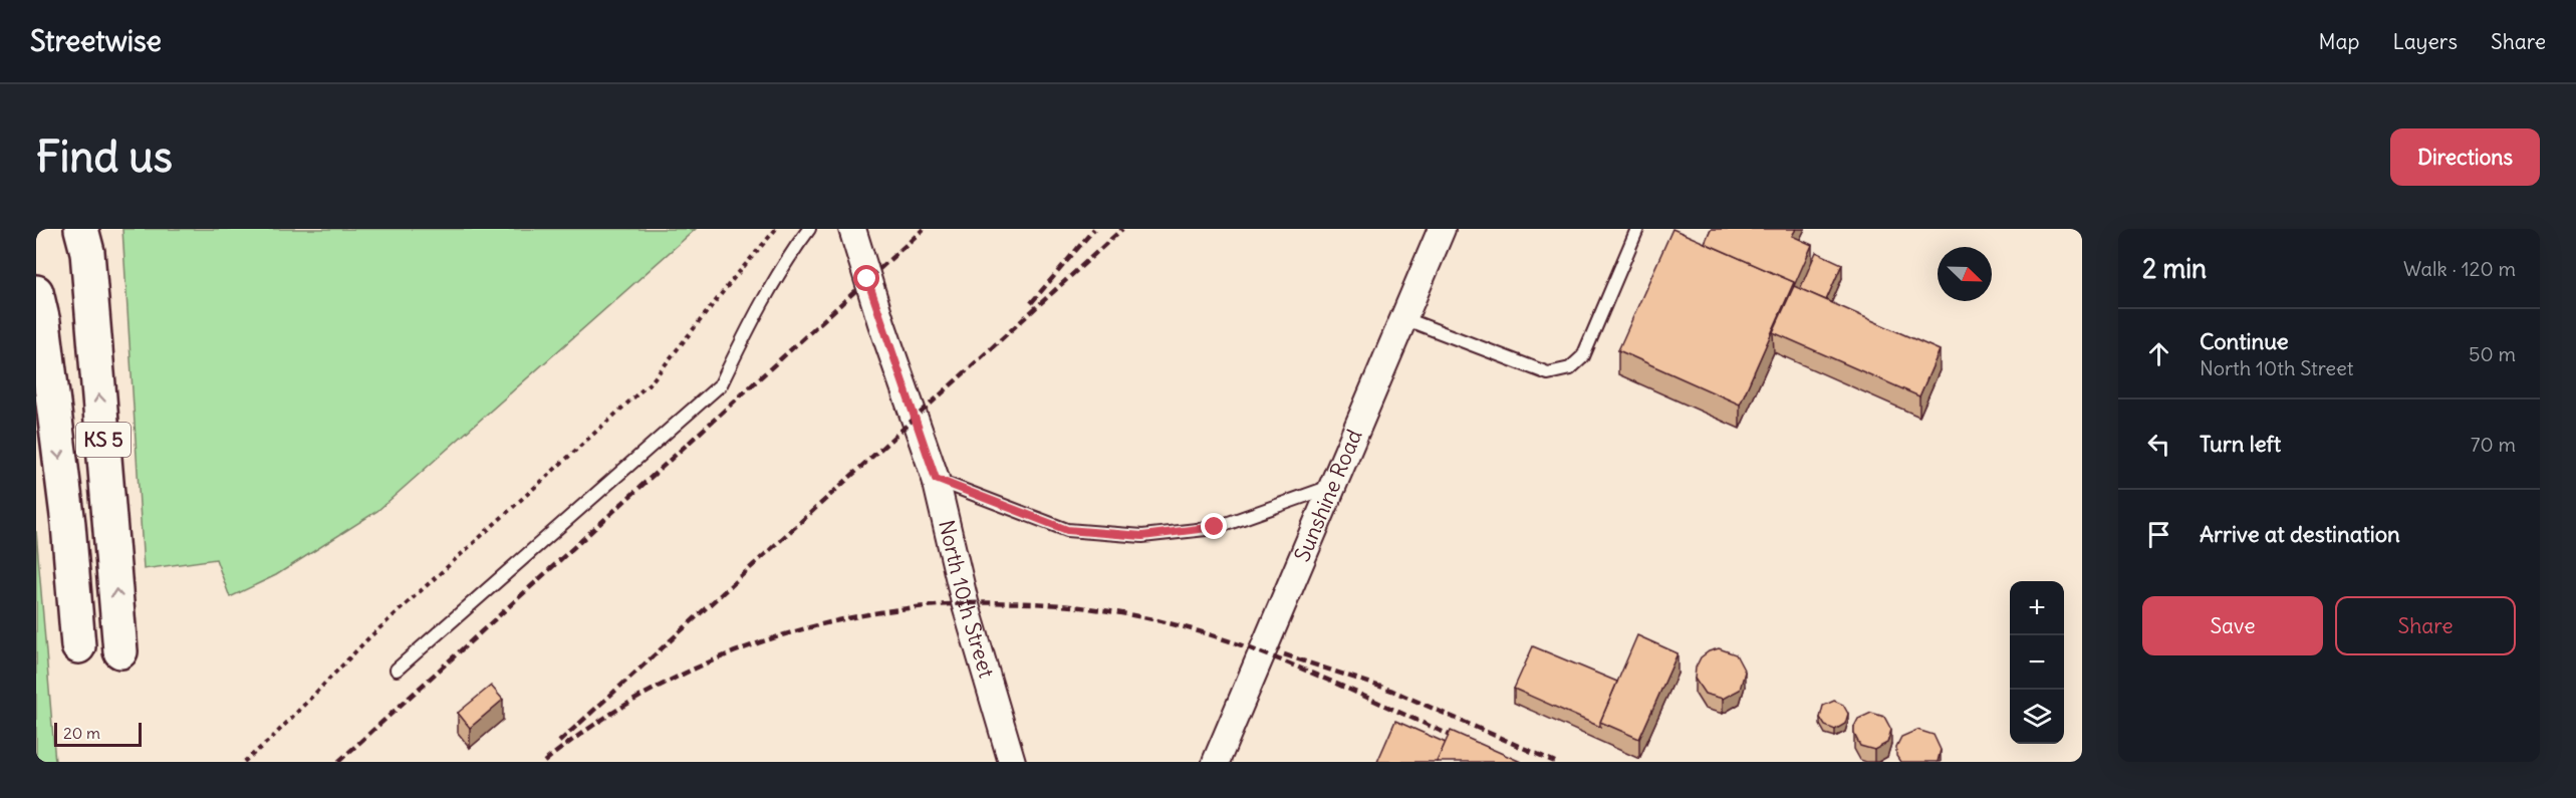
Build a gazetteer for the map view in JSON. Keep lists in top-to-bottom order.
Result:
{
  "streets": {
    "highway": ["KS 5"],
    "street": ["Sunshine Road", "North 10th Street"]
  },
  "scale_bar": "20 m",
  "north": "bottom right",
  "page": {
    "header": "Streetwise",
    "nav": ["Map", "Layers", "Share"],
    "buttons": [
      "Directions",
      ["Save", "Share"]
    ],
    "title": "Find us",
    "heading": ["2 min", "Walk · 120 m"],
    "list": [
      ["Continue", "North 10th Street", "50 m"],
      ["Turn left", "70 m"],
      "Arrive at destination"
    ],
    "map_buttons": ["+", "−"],
    "scale": "20 m"
  }
}
